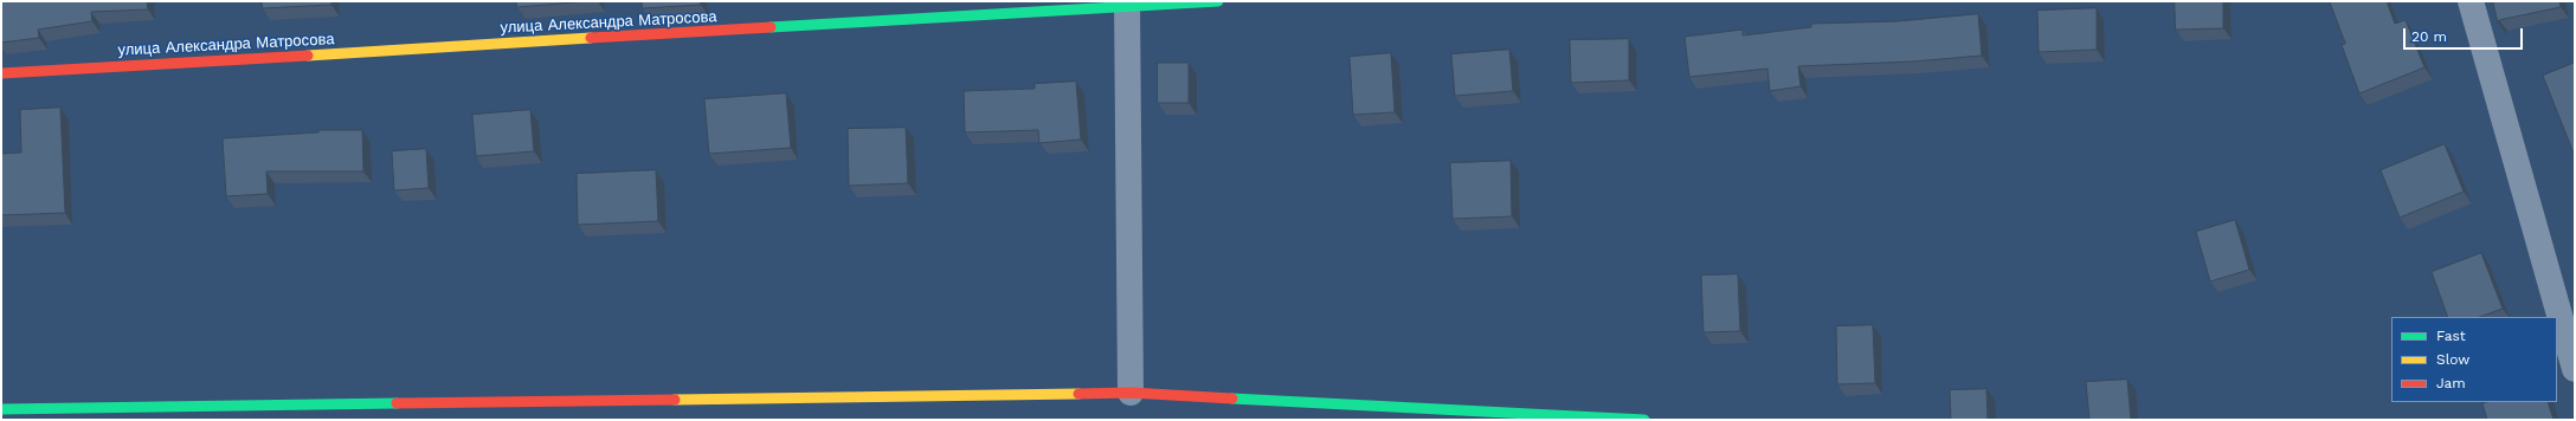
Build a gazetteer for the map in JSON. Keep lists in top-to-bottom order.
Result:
{
  "streets": {
    "street": ["улица Александра Матросова"]
  },
  "legend": ["Fast", "Slow", "Jam"],
  "scale_bar": "20 m"
}
